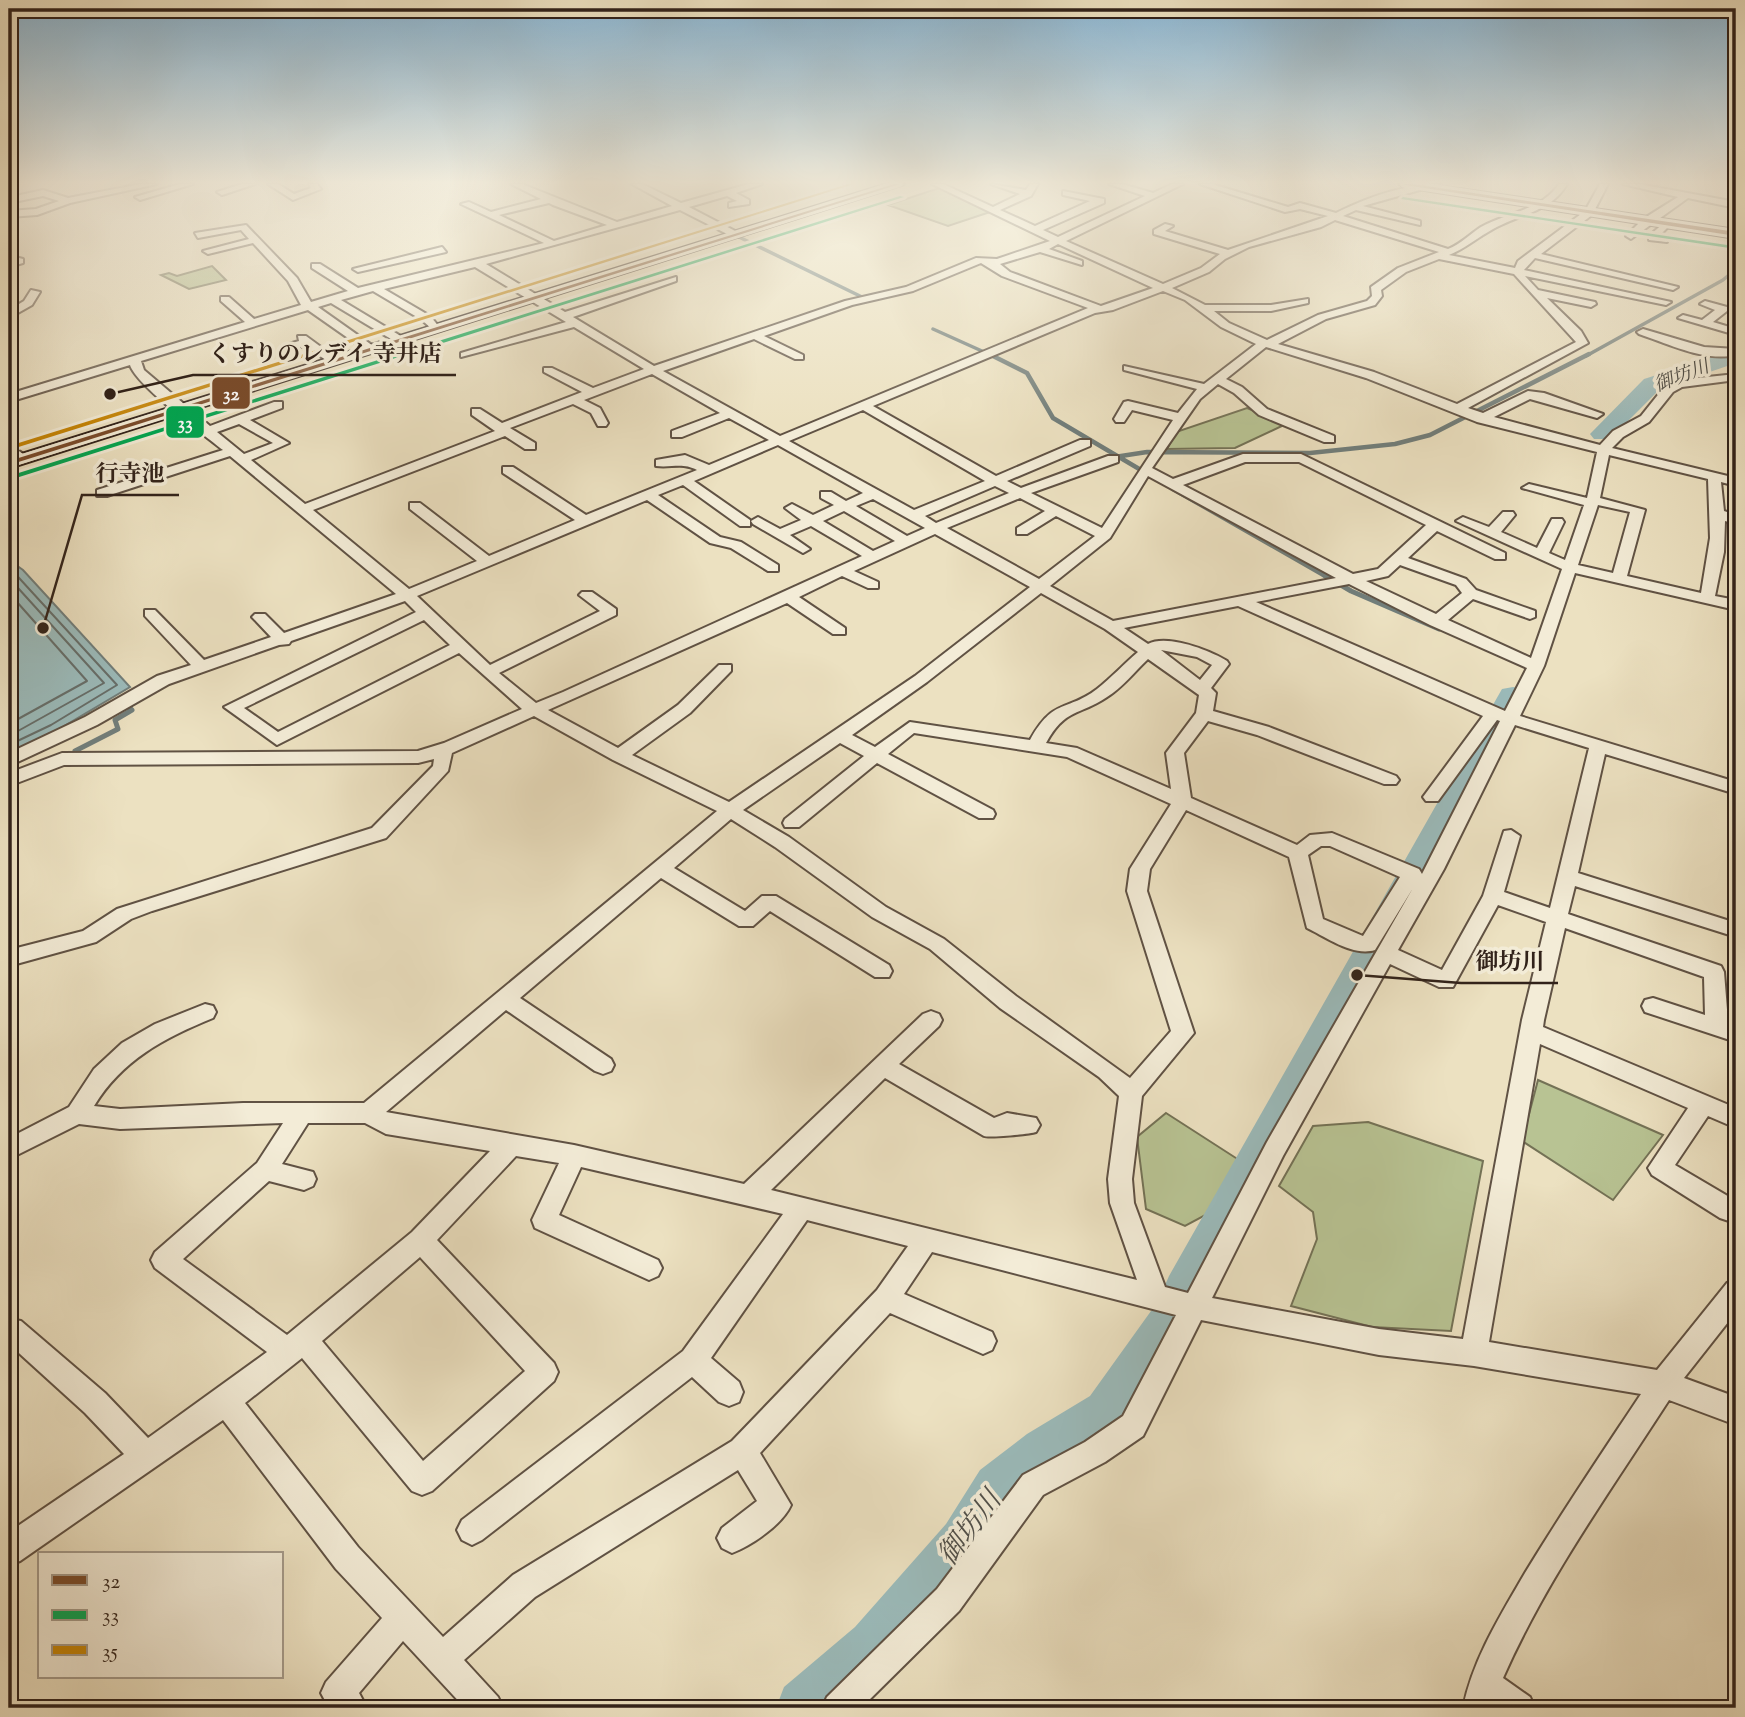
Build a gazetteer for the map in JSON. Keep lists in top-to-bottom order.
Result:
{
  "water": ["御坊川"],
  "places": ["くすりのレデイ 寺井店", "行寺池", "御坊川"],
  "lines": ["transit line 32", "transit line 33", "transit line 35"],
  "legend": ["32", "33", "35"]
}
